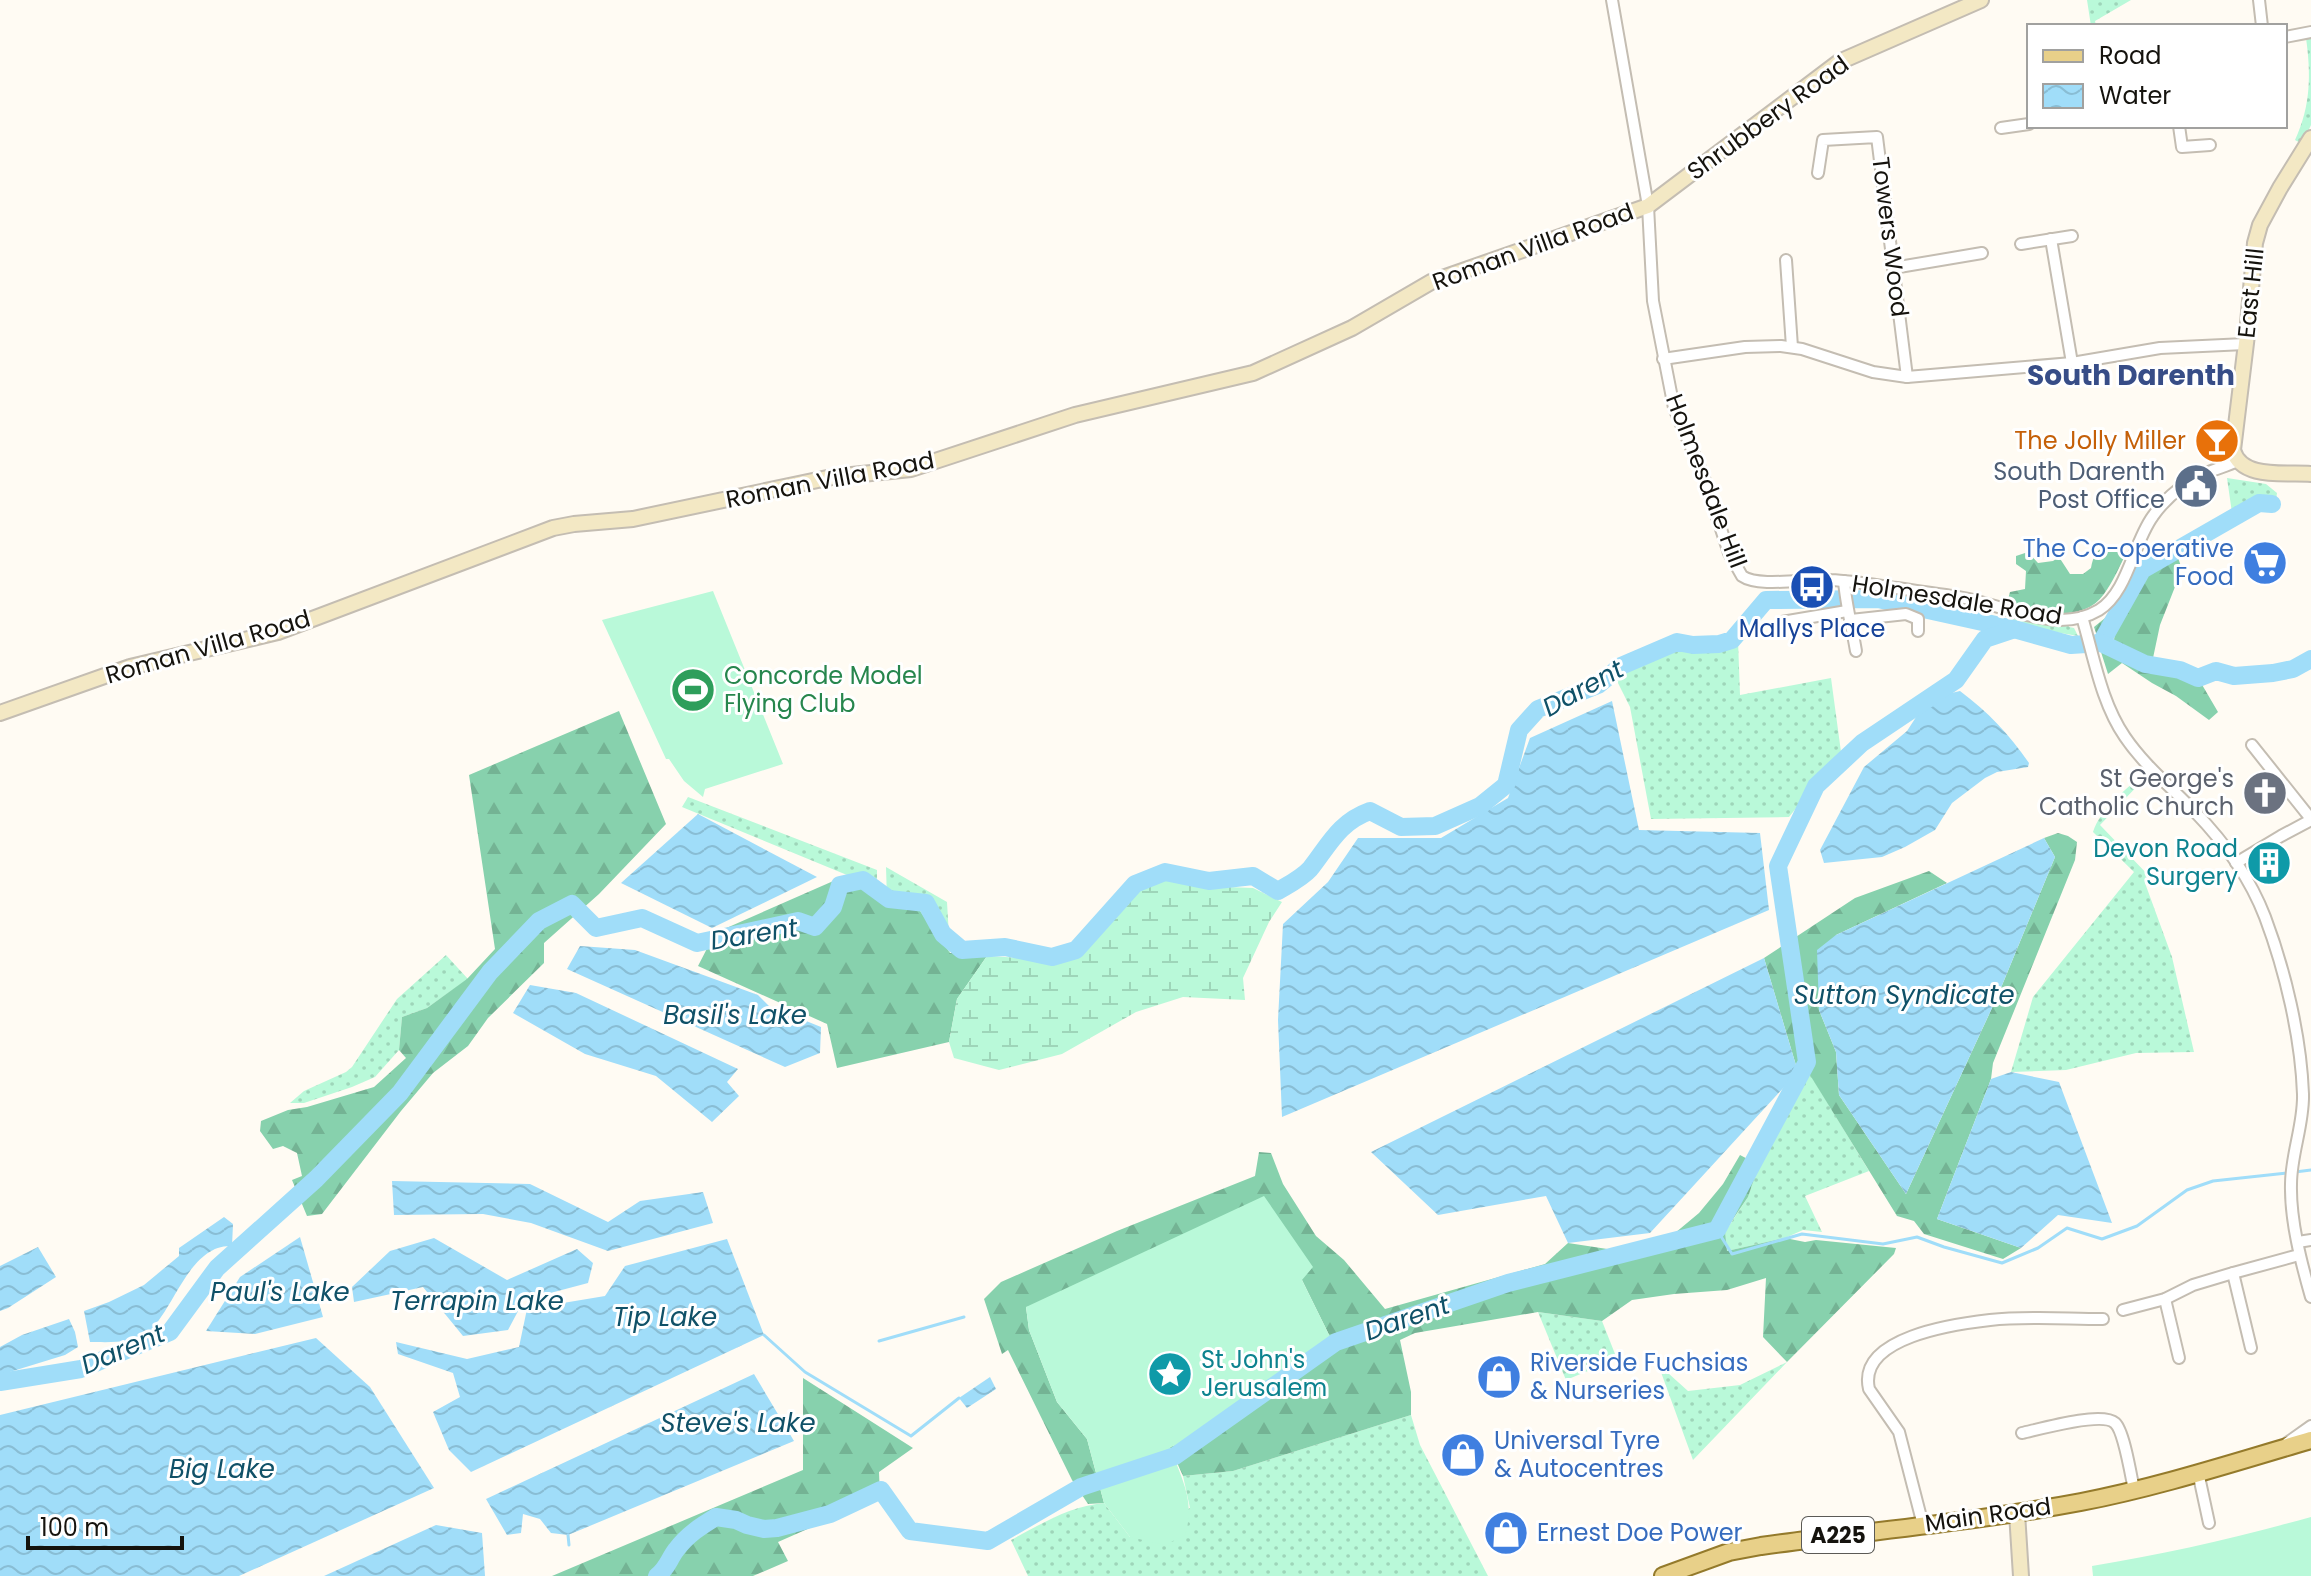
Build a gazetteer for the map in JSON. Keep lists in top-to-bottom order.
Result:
{
  "streets": {
    "main road": ["Main Road", "A225"],
    "street": [
      "Shrubbery Road",
      "Towers Wood",
      "Roman Villa Road",
      "East Hill",
      "Holmesdale Hill",
      "Holmesdale Road"
    ]
  },
  "crossings": [
    ["Shrubbery Road", "Roman Villa Road"],
    ["Shrubbery Road", "Holmesdale Hill"],
    ["Roman Villa Road", "Holmesdale Hill"],
    ["East Hill", "Holmesdale Road"],
    ["Holmesdale Hill", "Holmesdale Road"]
  ],
  "districts": ["South Darenth"],
  "water": [
    "Darent",
    "Sutton Syndicate",
    "Basil's Lake",
    "Paul's Lake",
    "Terrapin Lake",
    "Tip Lake",
    "Steve's Lake",
    "Big Lake"
  ],
  "places": {
    "bar": ["The Jolly Miller"],
    "public building": ["South Darenth Post Office"],
    "supermarket": ["The Co-operative Food"],
    "bus stop": ["Mallys Place"],
    "sports": ["Concorde Model Flying Club"],
    "church": ["St George's Catholic Church"],
    "building": ["Devon Road Surgery"],
    "place": ["St John's Jerusalem"],
    "shop": ["Riverside Fuchsias & Nurseries", "Universal Tyre & Autocentres", "Ernest Doe Power"]
  },
  "legend": ["Road", "Water"],
  "scale_bar": "100 m"
}
